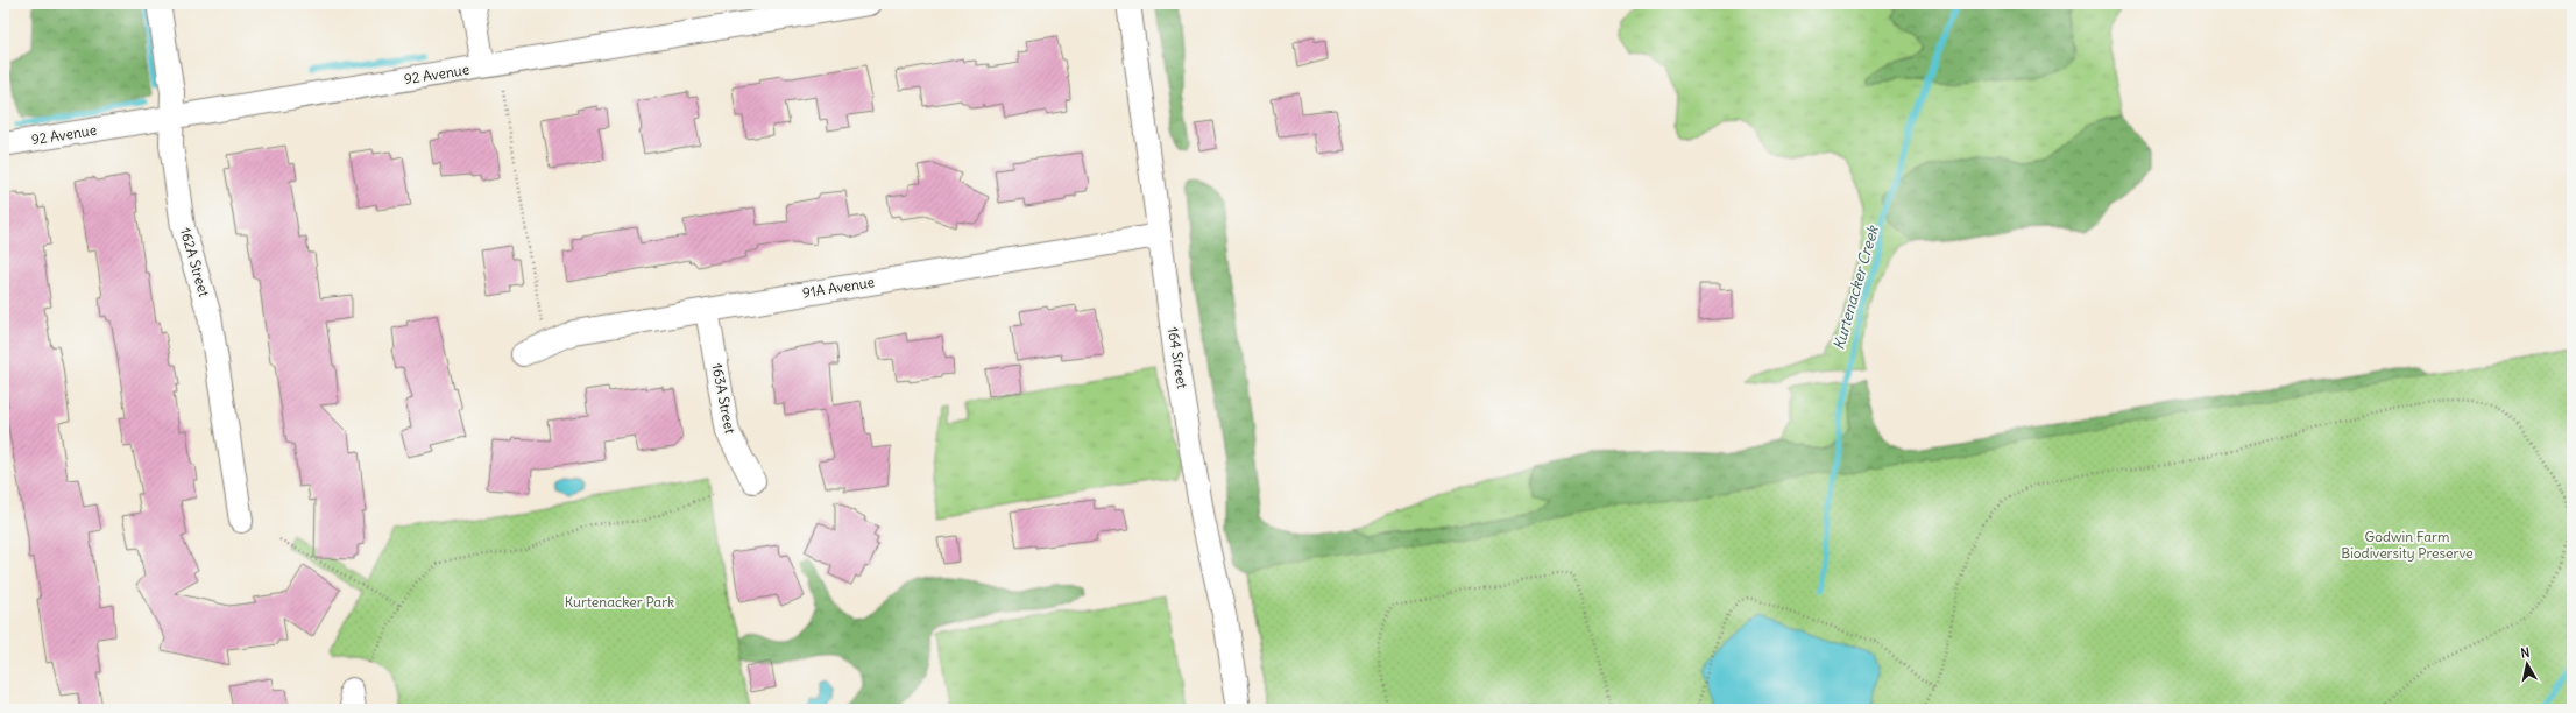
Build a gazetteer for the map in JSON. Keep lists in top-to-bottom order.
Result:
{
  "streets": {
    "street": [
      "92 Avenue",
      "162A Street",
      "91A Avenue",
      "164 Street",
      "163A Street"
    ]
  },
  "crossings": [
    ["92 Avenue", "162A Street"],
    ["91A Avenue", "164 Street"],
    ["91A Avenue", "163A Street"]
  ],
  "water": ["Kurtenacker Creek"],
  "parks": ["Godwin Farm Biodiversity Preserve", "Kurtenacker Park"],
  "north": "top"
}
